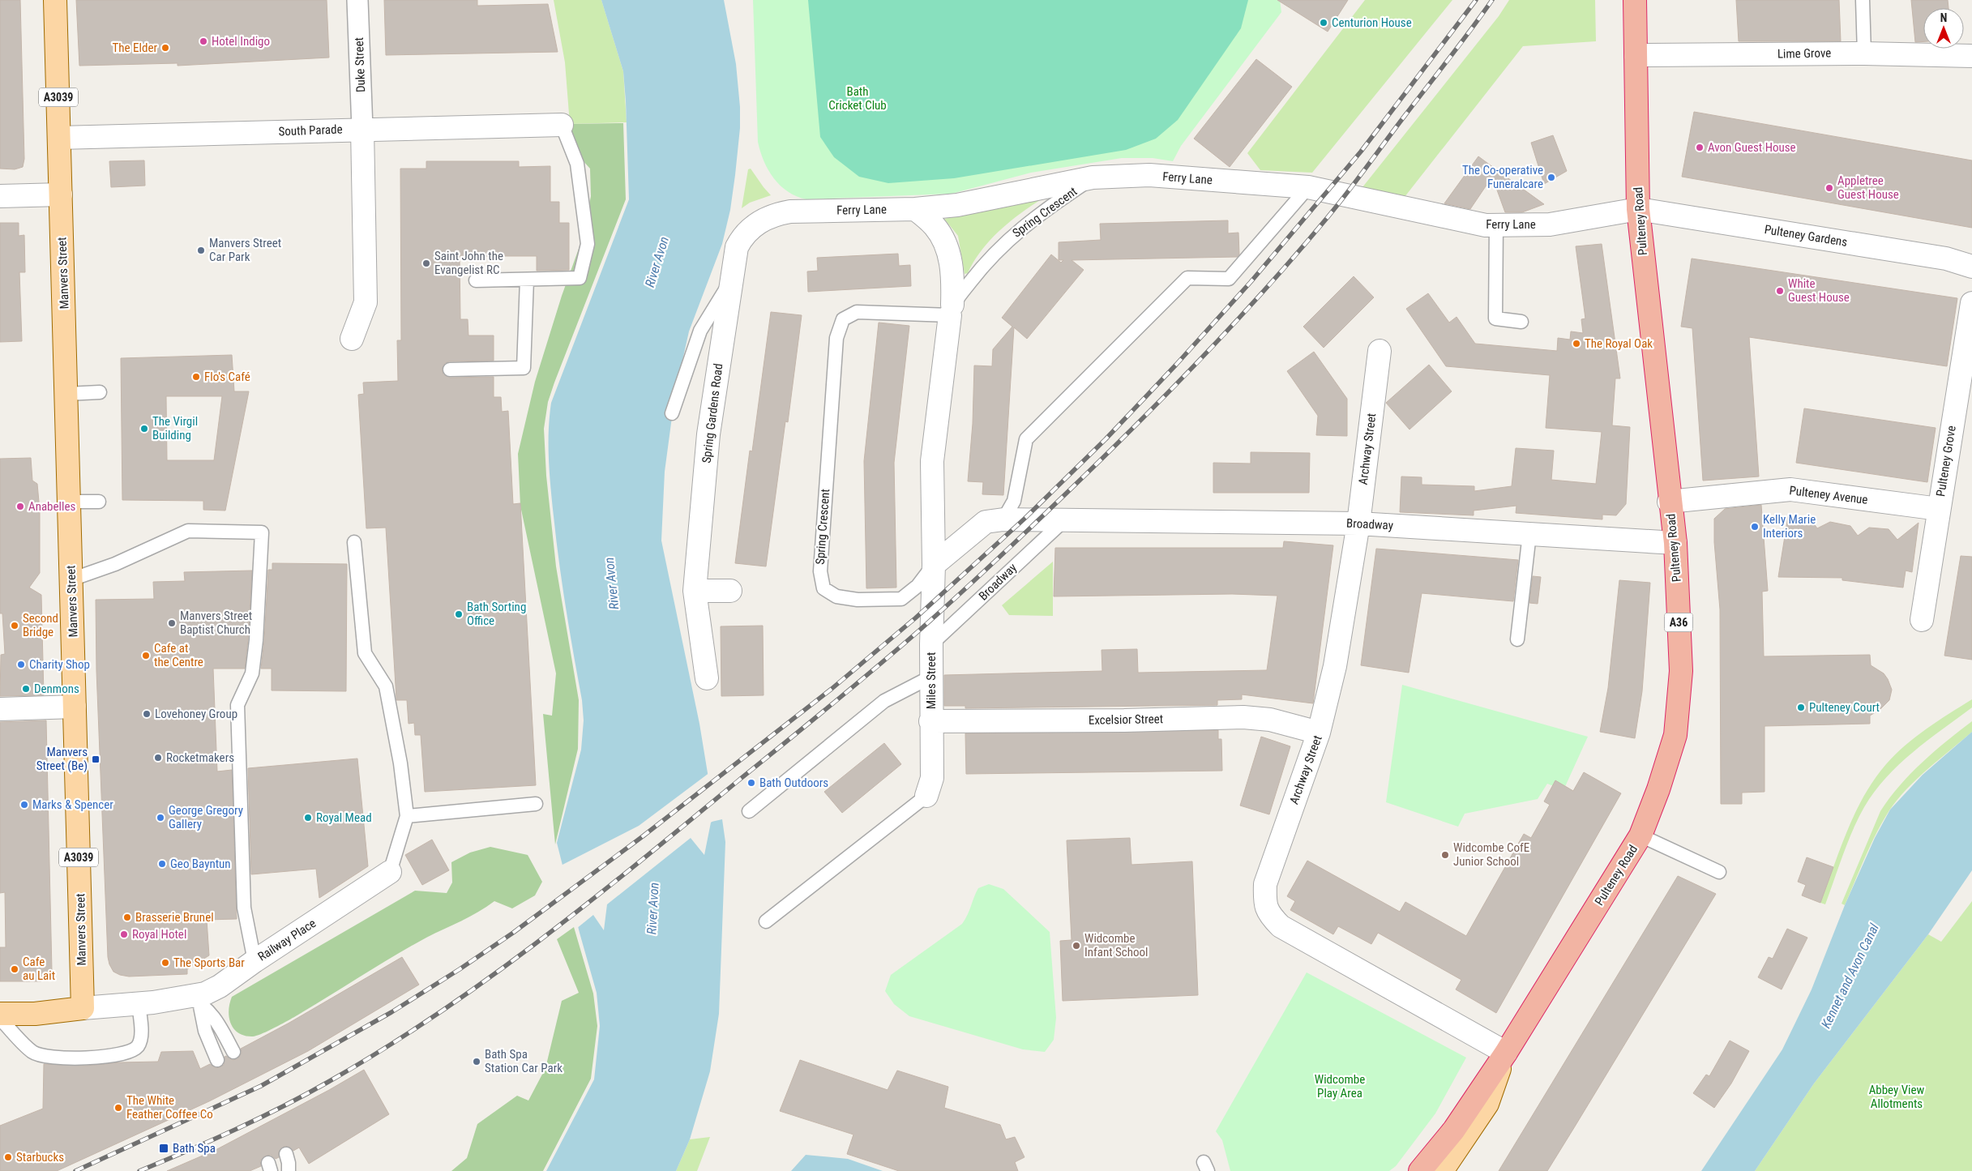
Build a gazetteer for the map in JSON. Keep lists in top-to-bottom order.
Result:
{
  "streets": {
    "highway": ["Pulteney Road", "A36"],
    "main road": ["A3039", "Manvers Street"],
    "street": [
      "Lime Grove",
      "Duke Street",
      "South Parade",
      "Ferry Lane",
      "Pulteney Gardens",
      "Spring Gardens Road",
      "Archway Street",
      "Pulteney Grove",
      "Pulteney Avenue",
      "Broadway",
      "Miles Street",
      "Excelsior Street",
      "Railway Place"
    ],
    "lane": ["Spring Crescent"]
  },
  "crossings": [
    ["Lime Grove", "Pulteney Road"],
    ["Duke Street", "South Parade"],
    ["A3039", "South Parade"],
    ["A3039", "Manvers Street"],
    ["Ferry Lane", "Spring Crescent"],
    ["Ferry Lane", "Pulteney Road"],
    ["Ferry Lane", "Pulteney Gardens"],
    ["Ferry Lane", "Spring Gardens Road"],
    ["Spring Crescent", "Broadway"],
    ["Spring Crescent", "Miles Street"],
    ["Pulteney Road", "Pulteney Gardens"],
    ["Pulteney Road", "Archway Street"],
    ["Pulteney Road", "Pulteney Avenue"],
    ["Pulteney Road", "Broadway"],
    ["Manvers Street", "Railway Place"],
    ["Archway Street", "Broadway"],
    ["Archway Street", "Excelsior Street"],
    ["Pulteney Grove", "Pulteney Avenue"],
    ["Broadway", "Miles Street"],
    ["Miles Street", "Excelsior Street"]
  ],
  "water": ["River Avon", "Kennet and Avon Canal"],
  "parks": ["Bath Cricket Club", "Widcombe Play Area", "Abbey View Allotments"],
  "places": {
    "other": [
      "Centurion House",
      "Hotel Indigo",
      "The Elder",
      "Avon Guest House",
      "The Co-operative Funeralcare",
      "Appletree Guest House",
      "Manvers Street Car Park",
      "Saint John the Evangelist RC",
      "White Guest House",
      "The Royal Oak",
      "Flo's Café",
      "The Virgil Building",
      "Anabelles",
      "Kelly Marie Interiors",
      "Bath Sorting Office",
      "Manvers Street Baptist Church",
      "Second Bridge",
      "Cafe at the Centre",
      "Charity Shop",
      "Denmons",
      "Pulteney Court",
      "Lovehoney Group",
      "Rocketmakers",
      "Bath Outdoors",
      "Marks & Spencer",
      "George Gregory Gallery",
      "Royal Mead",
      "Widcombe CofE Junior School",
      "Geo Bayntun",
      "Brasserie Brunel",
      "Royal Hotel",
      "Widcombe Infant School",
      "The Sports Bar",
      "Cafe au Lait",
      "Bath Spa Station Car Park",
      "The White Feather Coffee Co",
      "Starbucks"
    ],
    "transit": ["Manvers Street (Be)", "Bath Spa"]
  },
  "north": "top"
}
